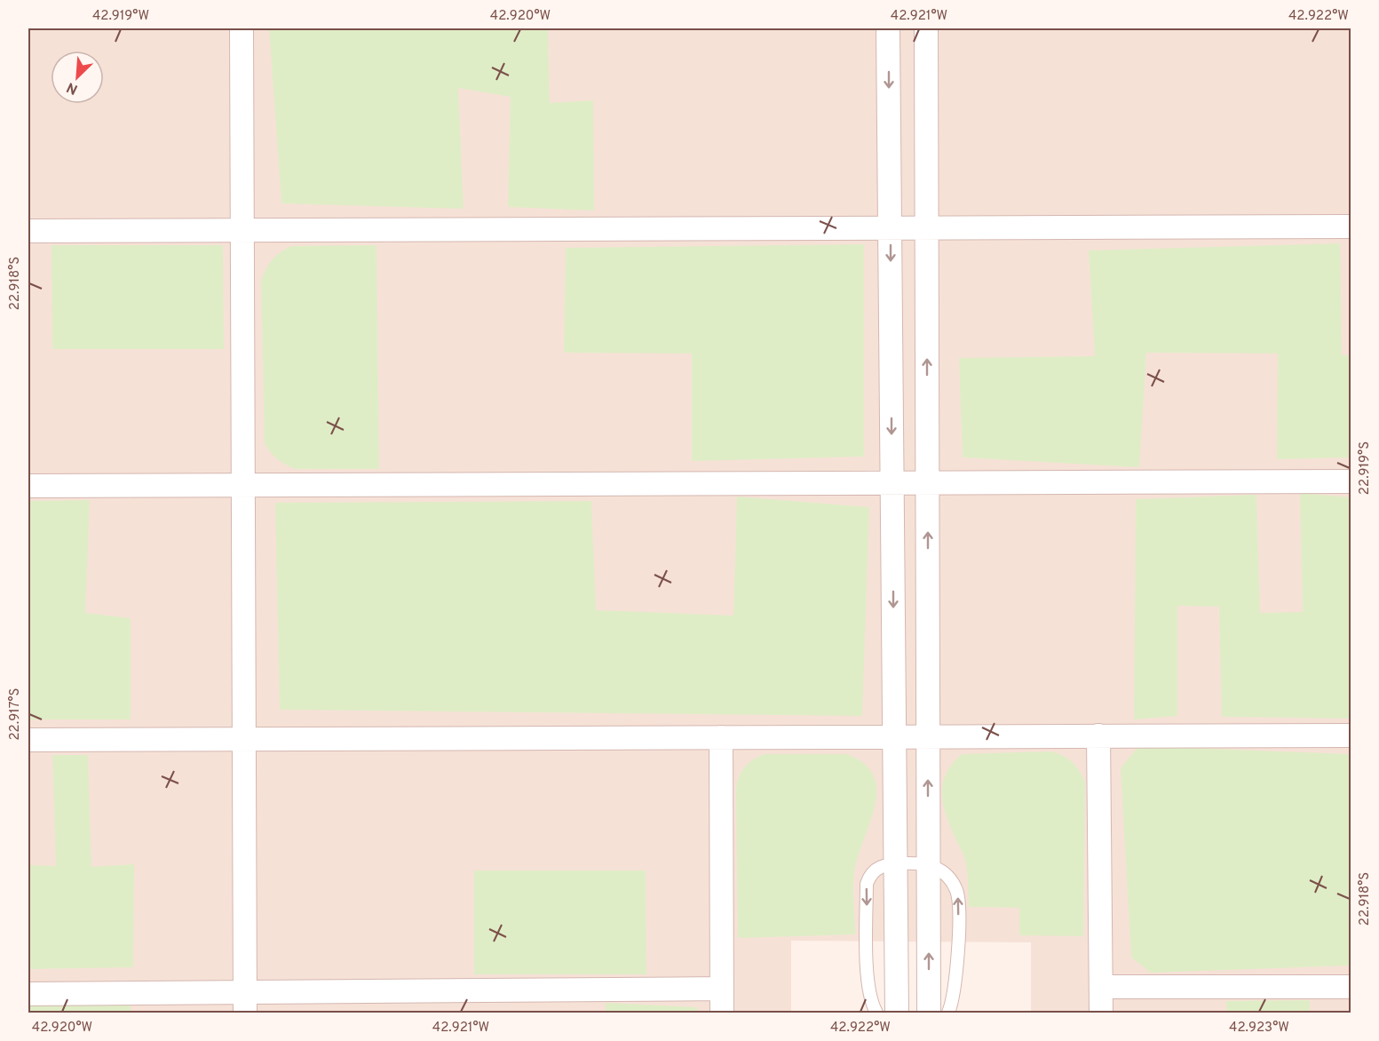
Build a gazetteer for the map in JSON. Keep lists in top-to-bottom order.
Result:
{
  "north": "bottom left",
  "coordinates": [
    "42.919°W",
    "42.920°W",
    "42.921°W",
    "42.922°W",
    "22.918°S",
    "22.919°S",
    "22.917°S",
    "42.923°W"
  ]
}
